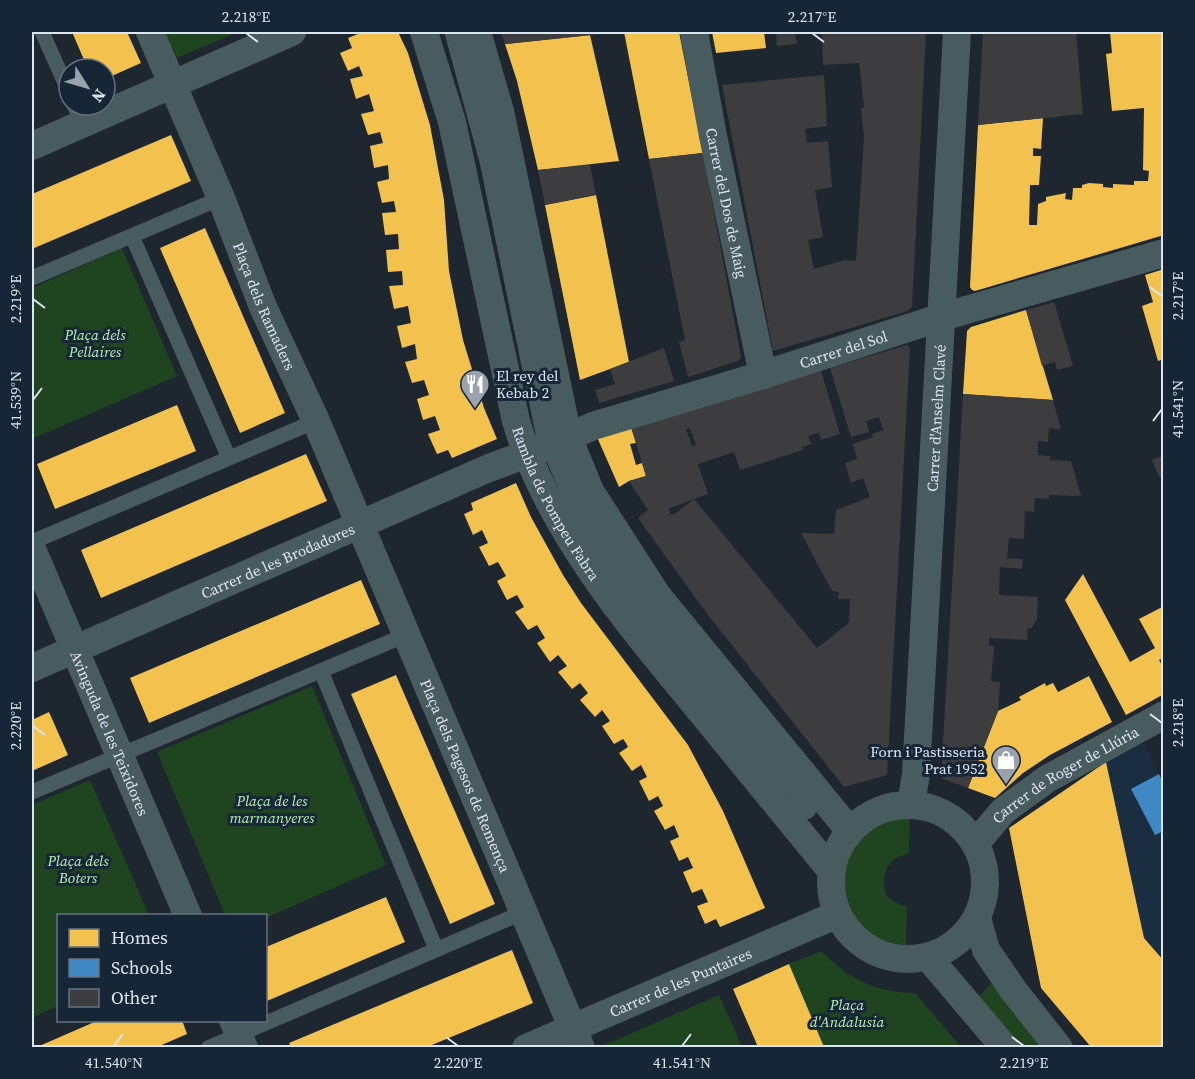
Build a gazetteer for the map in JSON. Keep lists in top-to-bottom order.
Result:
{
  "streets": {
    "street": [
      "Carrer del Dos de Maig",
      "Plaça dels Ramaders",
      "Carrer del Sol",
      "Carrer d'Anselm Clavé",
      "Rambla de Pompeu Fabra",
      "Carrer de les Brodadores",
      "Avinguda de les Teixidores",
      "Plaça dels Pagesos de Remença",
      "Carrer de Roger de Llúria",
      "Carrer de les Puntaires"
    ]
  },
  "crossings": [
    ["Carrer del Dos de Maig", "Carrer del Sol"],
    ["Plaça dels Ramaders", "Carrer de les Brodadores"],
    ["Plaça dels Ramaders", "Plaça dels Pagesos de Remença"],
    ["Carrer del Sol", "Carrer d'Anselm Clavé"],
    ["Carrer del Sol", "Rambla de Pompeu Fabra"],
    ["Carrer del Sol", "Carrer de les Brodadores"],
    ["Carrer d'Anselm Clavé", "Rambla de Pompeu Fabra"],
    ["Carrer d'Anselm Clavé", "Carrer de Roger de Llúria"],
    ["Carrer d'Anselm Clavé", "Carrer de les Puntaires"],
    ["Rambla de Pompeu Fabra", "Carrer de les Brodadores"],
    ["Rambla de Pompeu Fabra", "Carrer de Roger de Llúria"],
    ["Rambla de Pompeu Fabra", "Carrer de les Puntaires"],
    ["Carrer de les Brodadores", "Avinguda de les Teixidores"],
    ["Carrer de les Brodadores", "Plaça dels Pagesos de Remença"],
    ["Plaça dels Pagesos de Remença", "Carrer de les Puntaires"],
    ["Carrer de Roger de Llúria", "Carrer de les Puntaires"]
  ],
  "parks": [
    "Plaça dels Pellaires",
    "Plaça de les marmanyeres",
    "Plaça dels Boters",
    "Plaça d'Andalusia"
  ],
  "places": {
    "restaurant": ["El rey del Kebab 2"],
    "shop": ["Forn i Pastisseria Prat 1952"]
  },
  "legend": ["Homes", "Schools", "Other"],
  "north": "bottom right",
  "coordinates": [
    "2.218°E",
    "2.217°E",
    "2.219°E",
    "41.539°N",
    "41.541°N",
    "2.220°E",
    "41.540°N"
  ]
}
